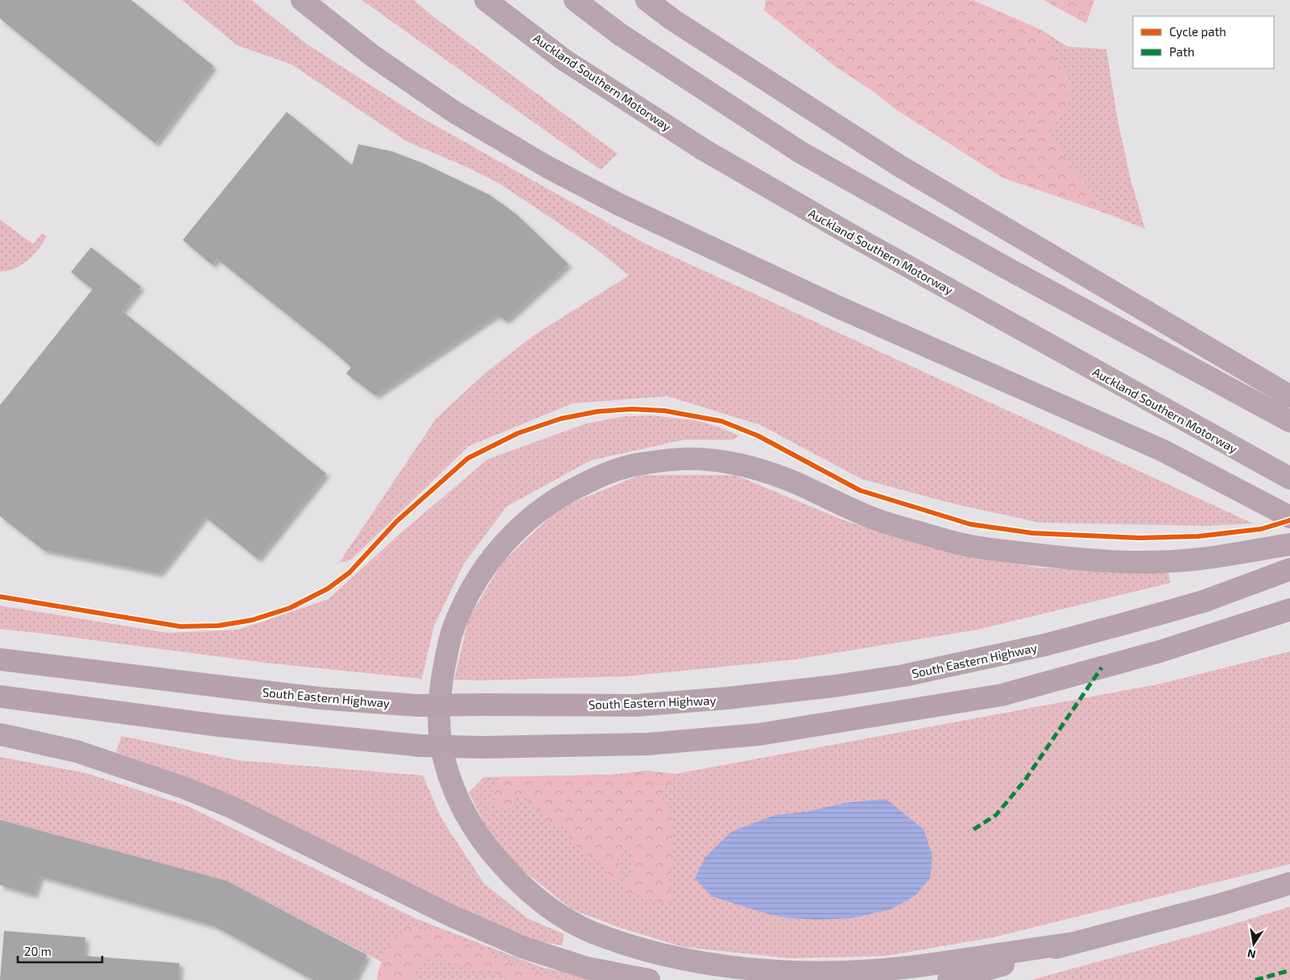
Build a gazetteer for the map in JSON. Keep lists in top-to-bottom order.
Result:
{
  "streets": {
    "highway": ["Auckland Southern Motorway"],
    "main road": ["South Eastern Highway"]
  },
  "legend": ["Cycle path", "Path"],
  "scale_bar": "20 m",
  "north": "bottom"
}
